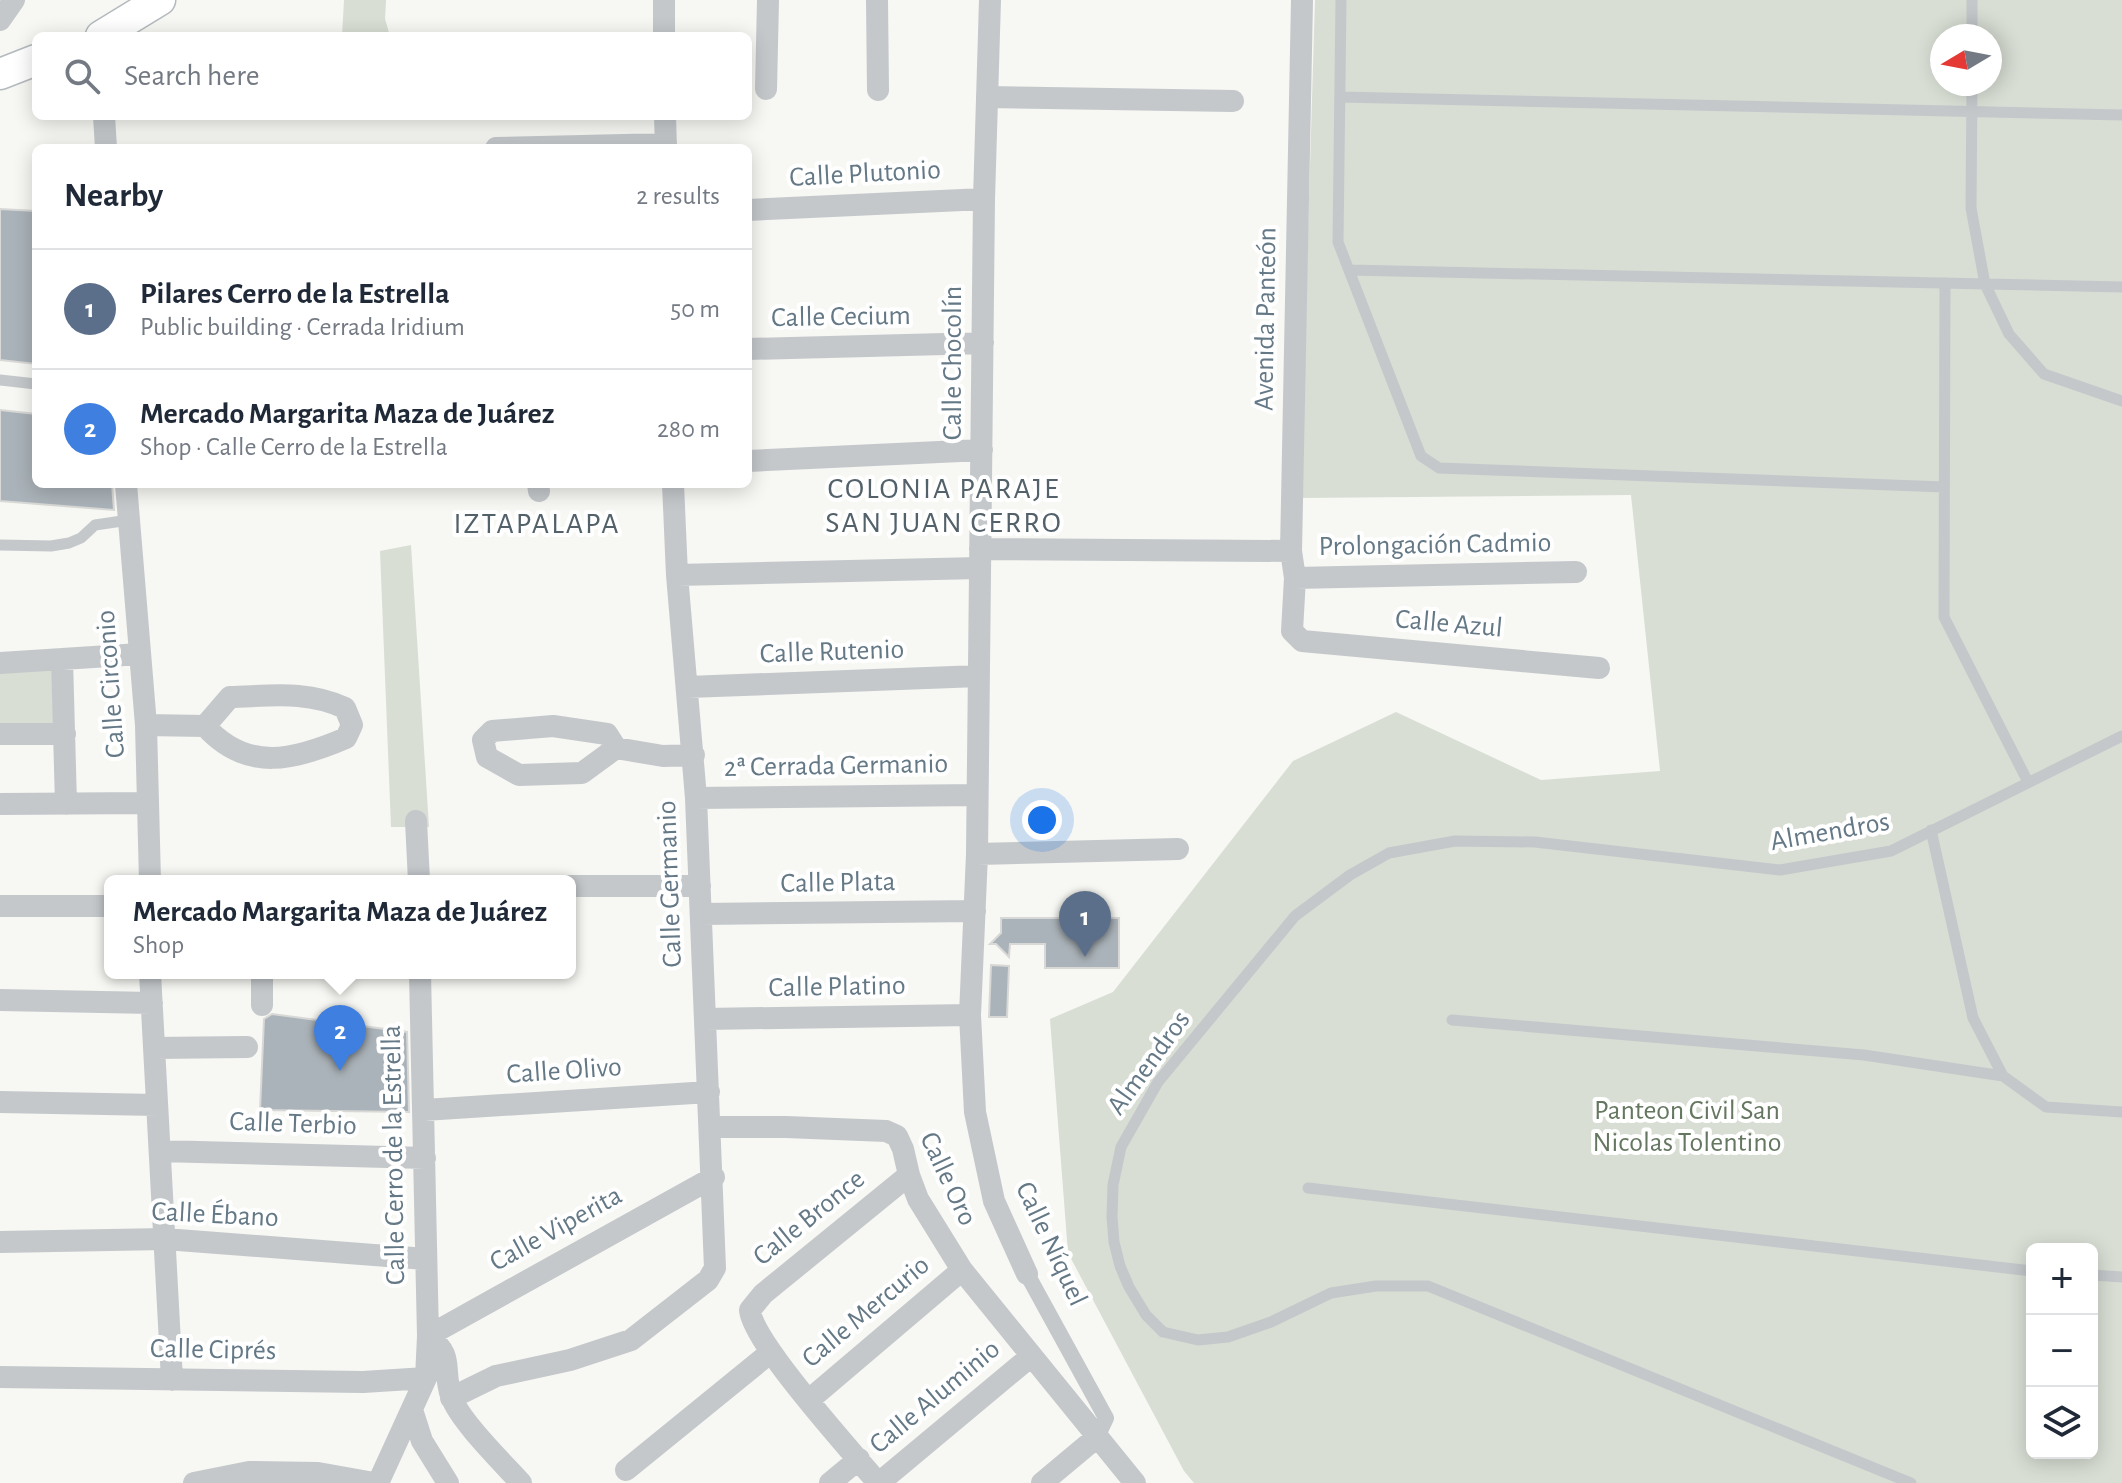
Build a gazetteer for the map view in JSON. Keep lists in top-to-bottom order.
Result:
{
  "streets": {
    "street": [
      "Calle Plutonio",
      "Calle Cecium",
      "Avenida Panteón",
      "Calle Chocolín",
      "Prolongación Cadmio",
      "Calle Azul",
      "Calle Rutenio",
      "Calle Circonio",
      "2ª Cerrada Germanio",
      "Calle Plata",
      "Calle Germanio",
      "Calle Platino",
      "Calle Olivo",
      "Calle Terbio",
      "Calle Cerro de la Estrella",
      "Calle Oro",
      "Calle Ébano",
      "Calle Bronce",
      "Calle Viperita",
      "Calle Níquel",
      "Calle Mercurio",
      "Calle Ciprés",
      "Calle Aluminio"
    ],
    "lane": ["Almendros"]
  },
  "crossings": [
    ["Calle Plutonio", "Calle Chocolín"],
    ["Calle Cecium", "Calle Chocolín"],
    ["Avenida Panteón", "Prolongación Cadmio"],
    ["Avenida Panteón", "Calle Azul"],
    ["Calle Chocolín", "Prolongación Cadmio"],
    ["Calle Chocolín", "Calle Rutenio"],
    ["Calle Chocolín", "2ª Cerrada Germanio"],
    ["Calle Chocolín", "Calle Plata"],
    ["Calle Chocolín", "Calle Platino"],
    ["Calle Chocolín", "Calle Níquel"],
    ["Prolongación Cadmio", "Calle Germanio"],
    ["Calle Rutenio", "Calle Germanio"],
    ["2ª Cerrada Germanio", "Calle Germanio"],
    ["Calle Plata", "Calle Germanio"],
    ["Calle Germanio", "Calle Platino"],
    ["Calle Germanio", "Calle Olivo"],
    ["Calle Germanio", "Calle Oro"],
    ["Calle Germanio", "Calle Viperita"],
    ["Calle Platino", "Calle Níquel"],
    ["Calle Olivo", "Calle Cerro de la Estrella"],
    ["Calle Terbio", "Calle Cerro de la Estrella"],
    ["Calle Cerro de la Estrella", "Calle Ébano"],
    ["Calle Cerro de la Estrella", "Calle Viperita"],
    ["Calle Cerro de la Estrella", "Calle Ciprés"],
    ["Calle Oro", "Calle Bronce"],
    ["Calle Oro", "Calle Mercurio"],
    ["Calle Oro", "Calle Aluminio"]
  ],
  "districts": ["COLONIA PARAJE SAN JUAN CERRO", "IZTAPALAPA"],
  "parks": ["Panteon Civil San Nicolas Tolentino"],
  "north": "left",
  "page": {
    "search": "Search here",
    "heading": ["Nearby", "2 results"],
    "list": [
      {
        "mark": "1",
        "name": "Pilares Cerro de la Estrella",
        "note": "Public building · Cerrada Iridium",
        "value": "50 m"
      },
      {
        "mark": "2",
        "name": "Mercado Margarita Maza de Juárez",
        "note": "Shop · Calle Cerro de la Estrella",
        "value": "280 m"
      }
    ],
    "popup": ["Mercado Margarita Maza de Juárez", "Shop"],
    "pins": ["1", "2"],
    "map_buttons": ["+", "−"]
  }
}
